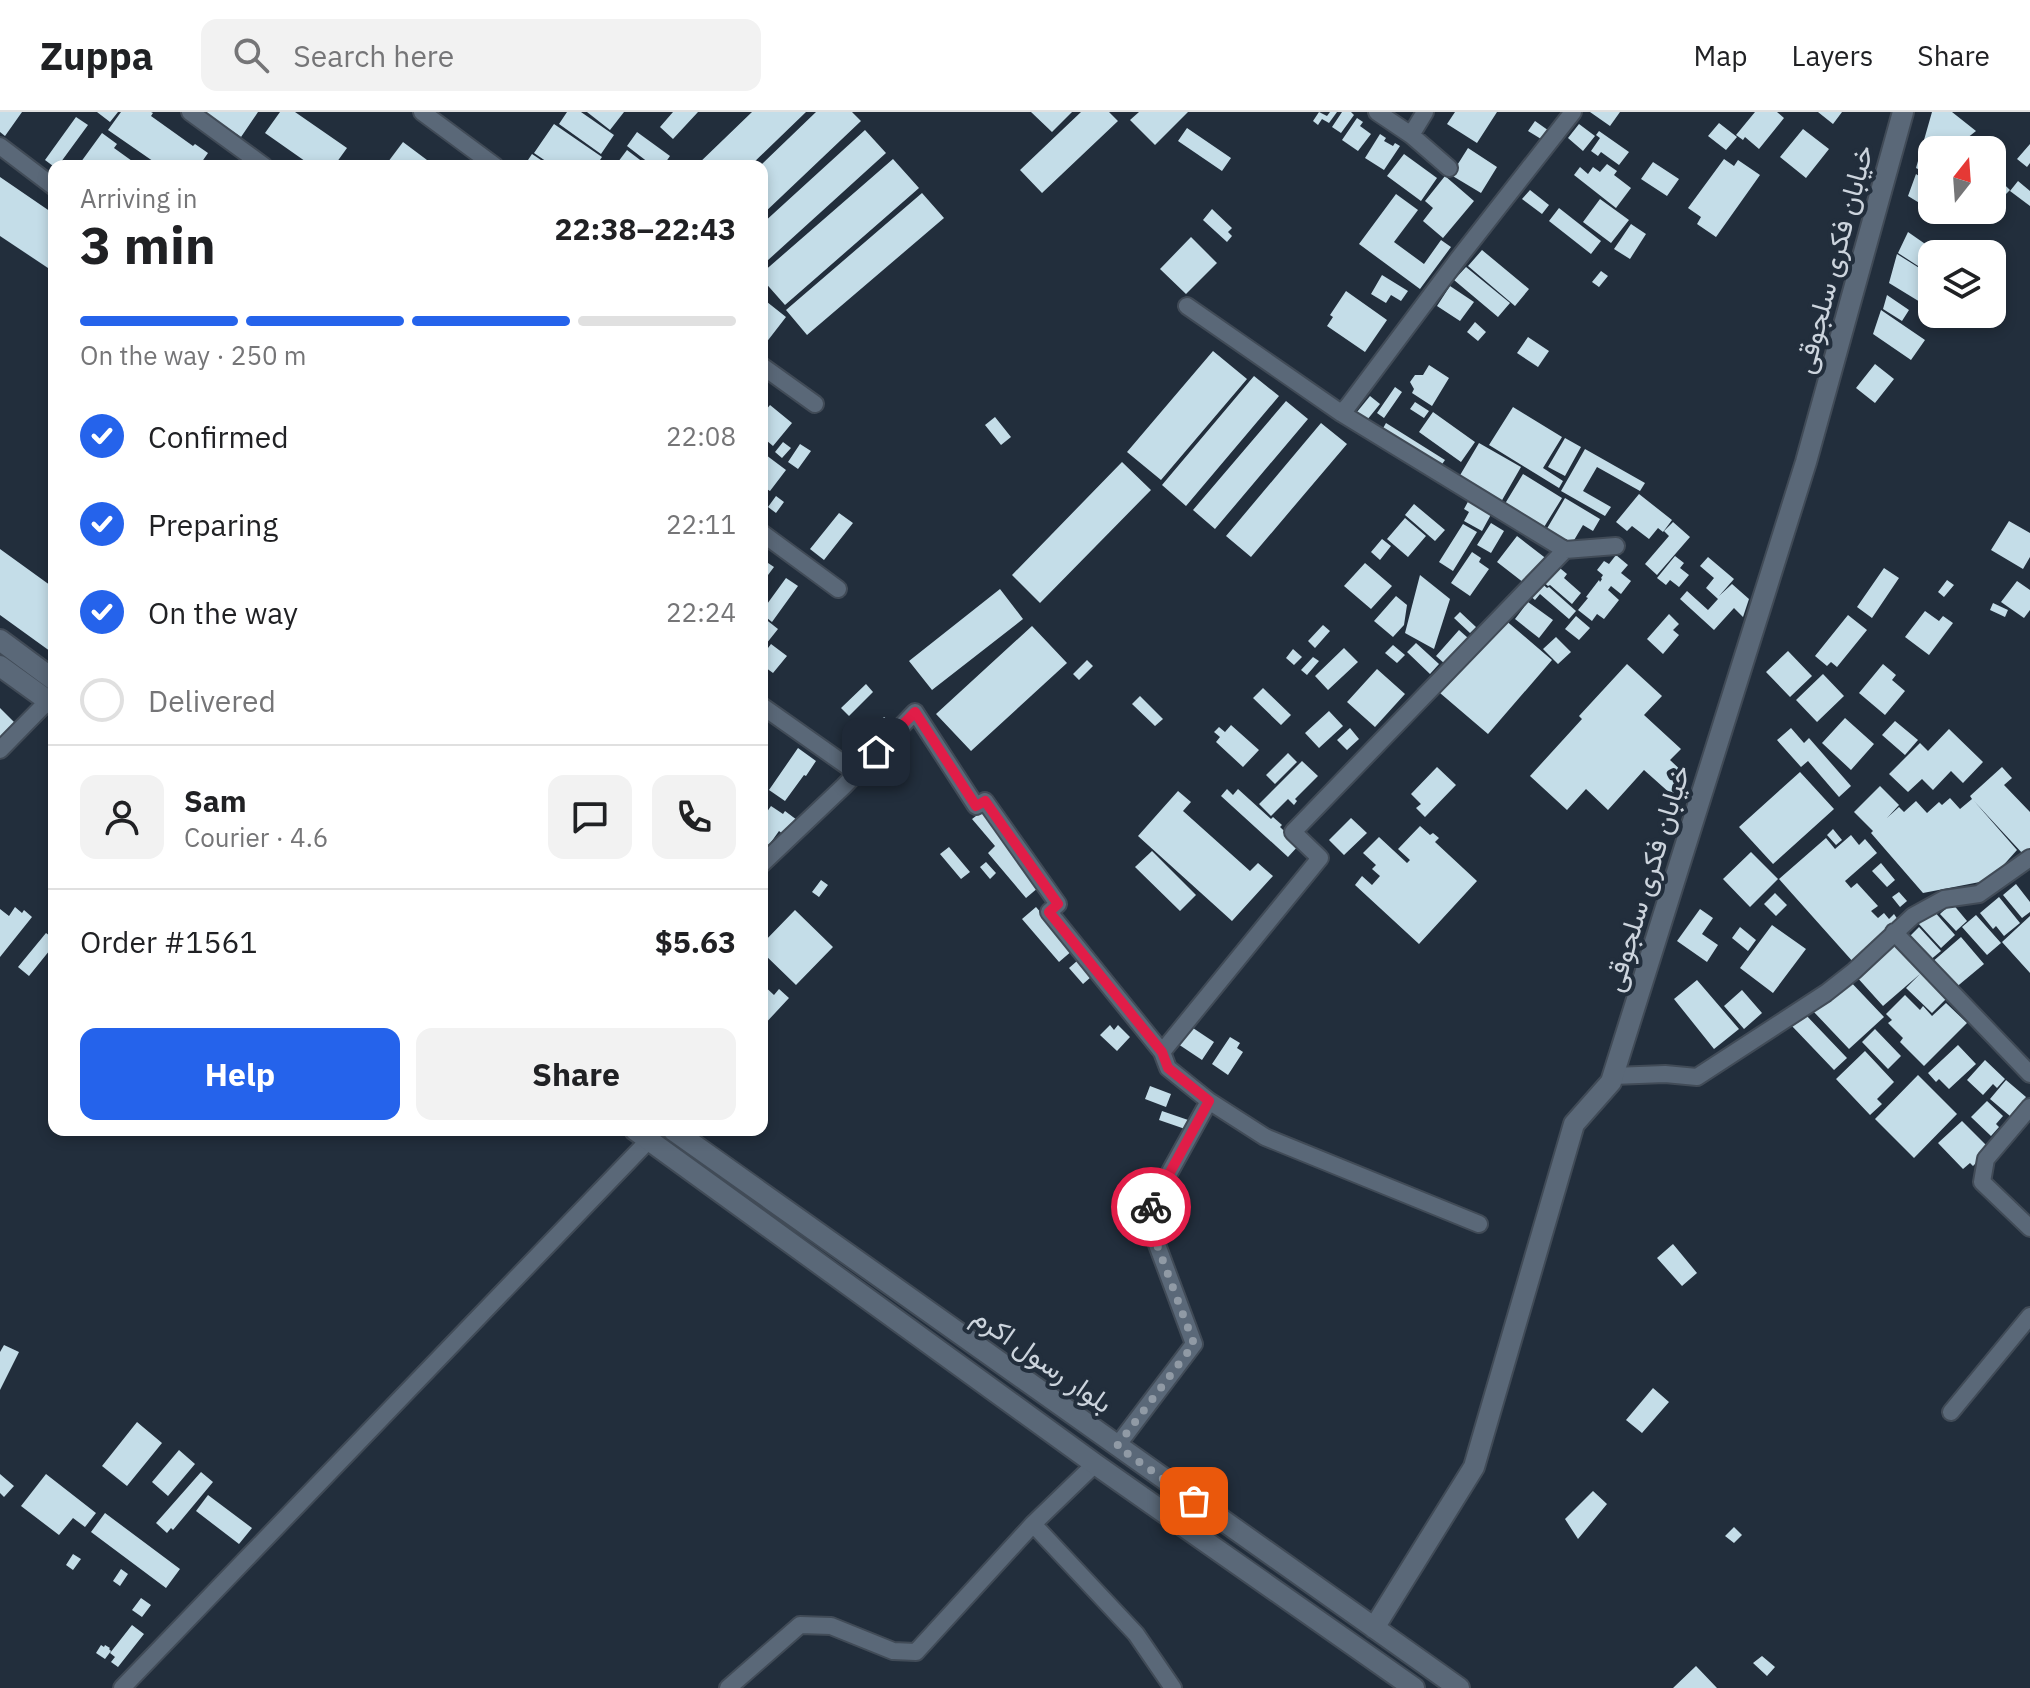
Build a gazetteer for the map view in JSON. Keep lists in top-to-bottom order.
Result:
{
  "streets": {
    "main road": ["خیابان فکری سلجوقی", "بلوار رسول اکرم"]
  },
  "crossings": [
    ["خیابان فکری سلجوقی", "بلوار رسول اکرم"]
  ],
  "north": "top",
  "page": {
    "header": "Zuppa",
    "search": "Search here",
    "nav": ["Map", "Layers", "Share"],
    "heading": ["3 min", "Arriving in", "22:38–22:43"],
    "panel": [
      "Sam",
      "Courier · 4.6",
      "Order #1561",
      "$5.63"
    ],
    "bar": "On the way · 250 m",
    "list": [
      ["Confirmed", "22:08"],
      ["Preparing", "22:11"],
      ["On the way", "22:24"],
      "Delivered"
    ],
    "buttons": ["Help", "Share"]
  }
}
